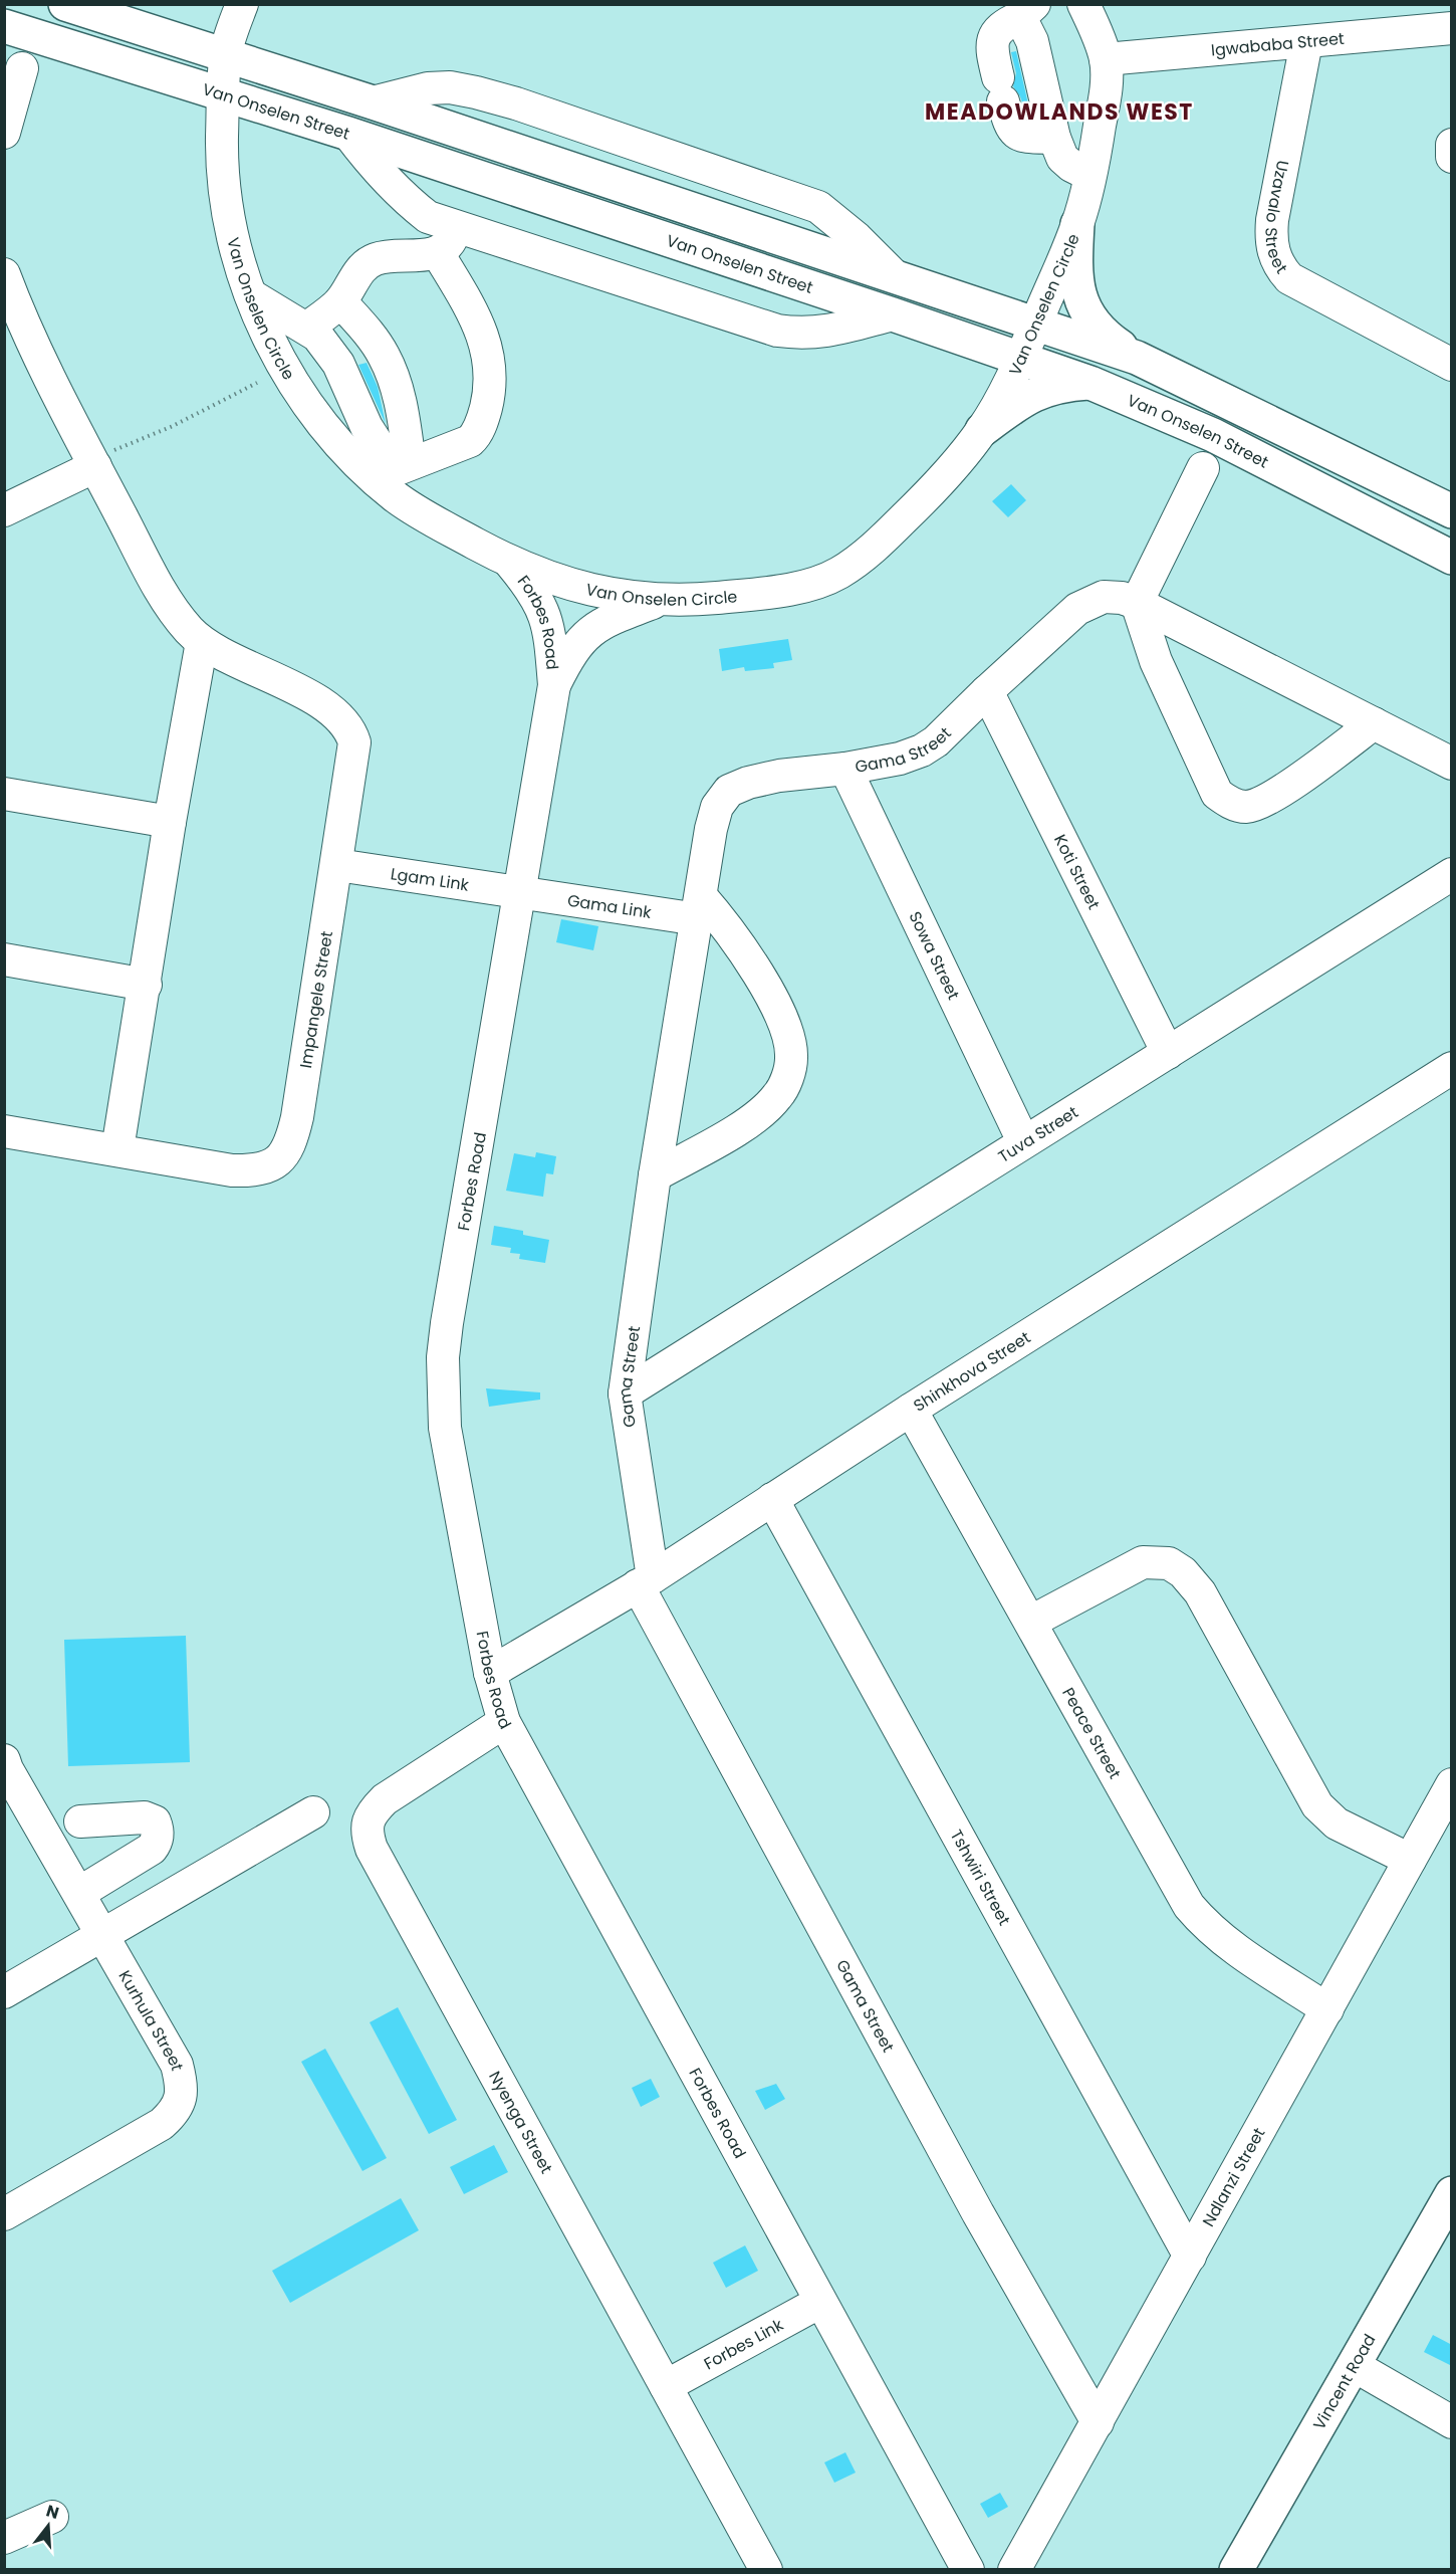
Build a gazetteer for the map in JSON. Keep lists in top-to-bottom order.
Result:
{
  "streets": {
    "main road": ["Van Onselen Street", "Vincent Road"],
    "street": [
      "Igwababa Street",
      "Uzavalo Street",
      "Van Onselen Circle",
      "Forbes Road",
      "Gama Street",
      "Koti Street",
      "Lgam Link",
      "Gama Link",
      "Sowa Street",
      "Impangele Street",
      "Tuva Street",
      "Shinkhova Street",
      "Peace Street",
      "Tshwiri Street",
      "Kurhula Street",
      "Nyenga Street",
      "Ndlanzi Street",
      "Forbes Link"
    ]
  },
  "crossings": [
    ["Igwababa Street", "Uzavalo Street"],
    ["Igwababa Street", "Van Onselen Circle"],
    ["Van Onselen Street", "Van Onselen Circle"],
    ["Van Onselen Circle", "Forbes Road"],
    ["Forbes Road", "Lgam Link"],
    ["Forbes Road", "Gama Link"],
    ["Forbes Road", "Shinkhova Street"],
    ["Forbes Road", "Nyenga Street"],
    ["Forbes Road", "Forbes Link"],
    ["Gama Street", "Koti Street"],
    ["Gama Street", "Gama Link"],
    ["Gama Street", "Sowa Street"],
    ["Gama Street", "Tuva Street"],
    ["Gama Street", "Shinkhova Street"],
    ["Gama Street", "Ndlanzi Street"],
    ["Koti Street", "Tuva Street"],
    ["Lgam Link", "Gama Link"],
    ["Lgam Link", "Impangele Street"],
    ["Sowa Street", "Tuva Street"],
    ["Shinkhova Street", "Peace Street"],
    ["Shinkhova Street", "Tshwiri Street"],
    ["Peace Street", "Ndlanzi Street"],
    ["Tshwiri Street", "Ndlanzi Street"],
    ["Nyenga Street", "Forbes Link"]
  ],
  "districts": ["MEADOWLANDS WEST"],
  "north": "top"
}
